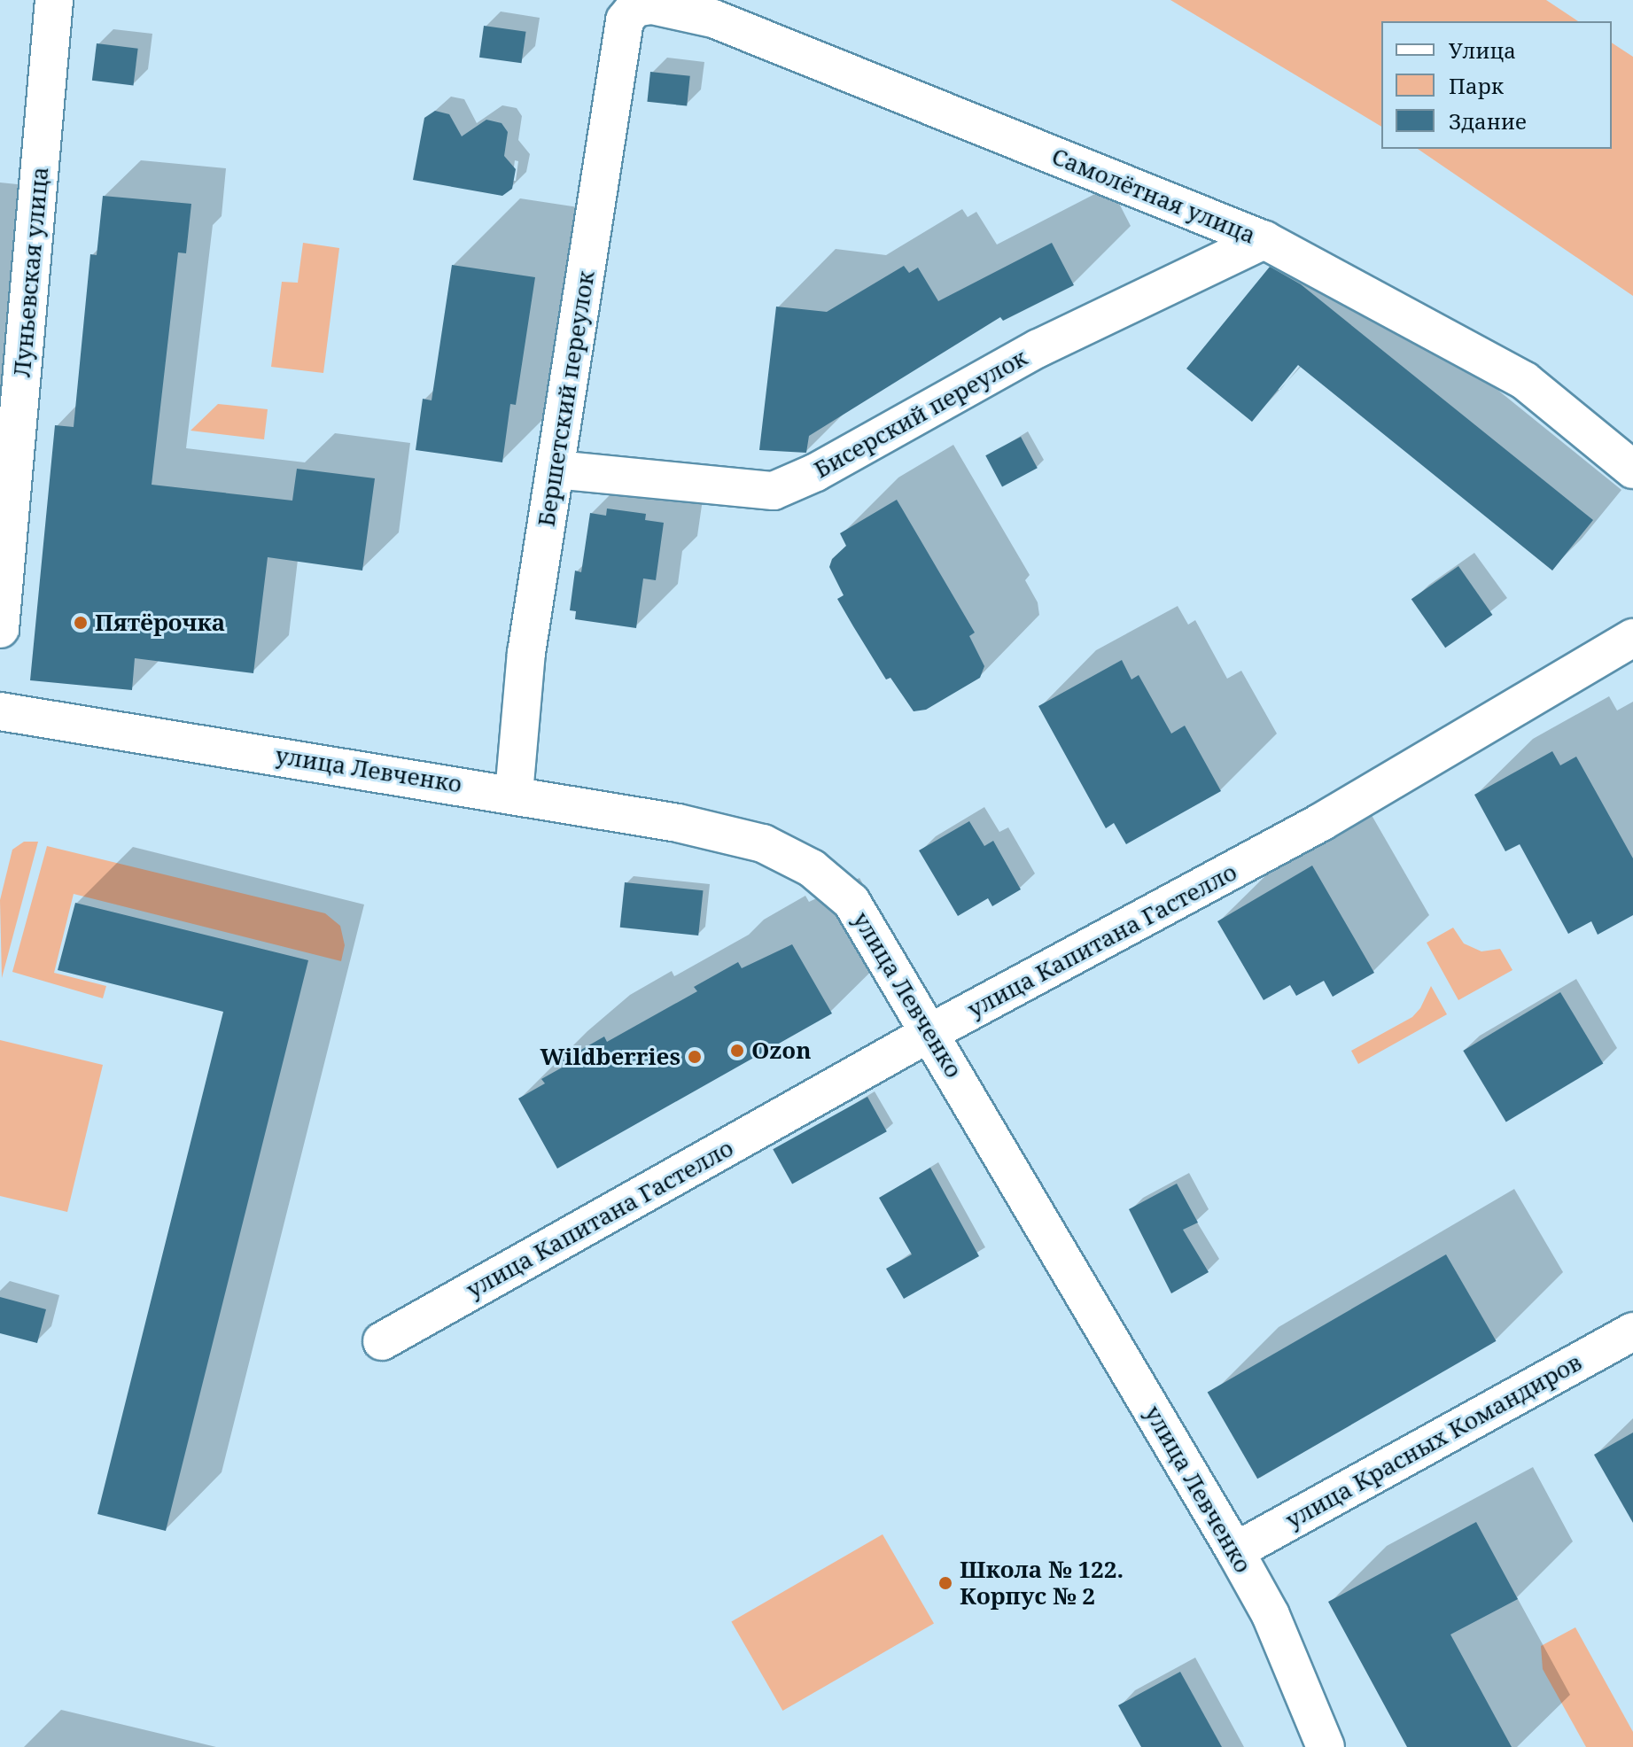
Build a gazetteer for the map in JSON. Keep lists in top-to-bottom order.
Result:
{
  "streets": {
    "street": [
      "Самолётная улица",
      "Луньевская улица",
      "Бершетский переулок",
      "Бисерский переулок",
      "улица Левченко",
      "улица Капитана Гастелло",
      "улица Красных Командиров"
    ]
  },
  "crossings": [
    ["Самолётная улица", "Бершетский переулок"],
    ["Самолётная улица", "Бисерский переулок"],
    ["Бершетский переулок", "Бисерский переулок"],
    ["Бершетский переулок", "улица Левченко"],
    ["улица Левченко", "улица Капитана Гастелло"],
    ["улица Левченко", "улица Красных Командиров"]
  ],
  "places": [
    "Пятёрочка",
    "Ozon",
    "Wildberries",
    "Школа № 122. Корпус № 2"
  ],
  "legend": ["Улица", "Парк", "Здание"]
}
